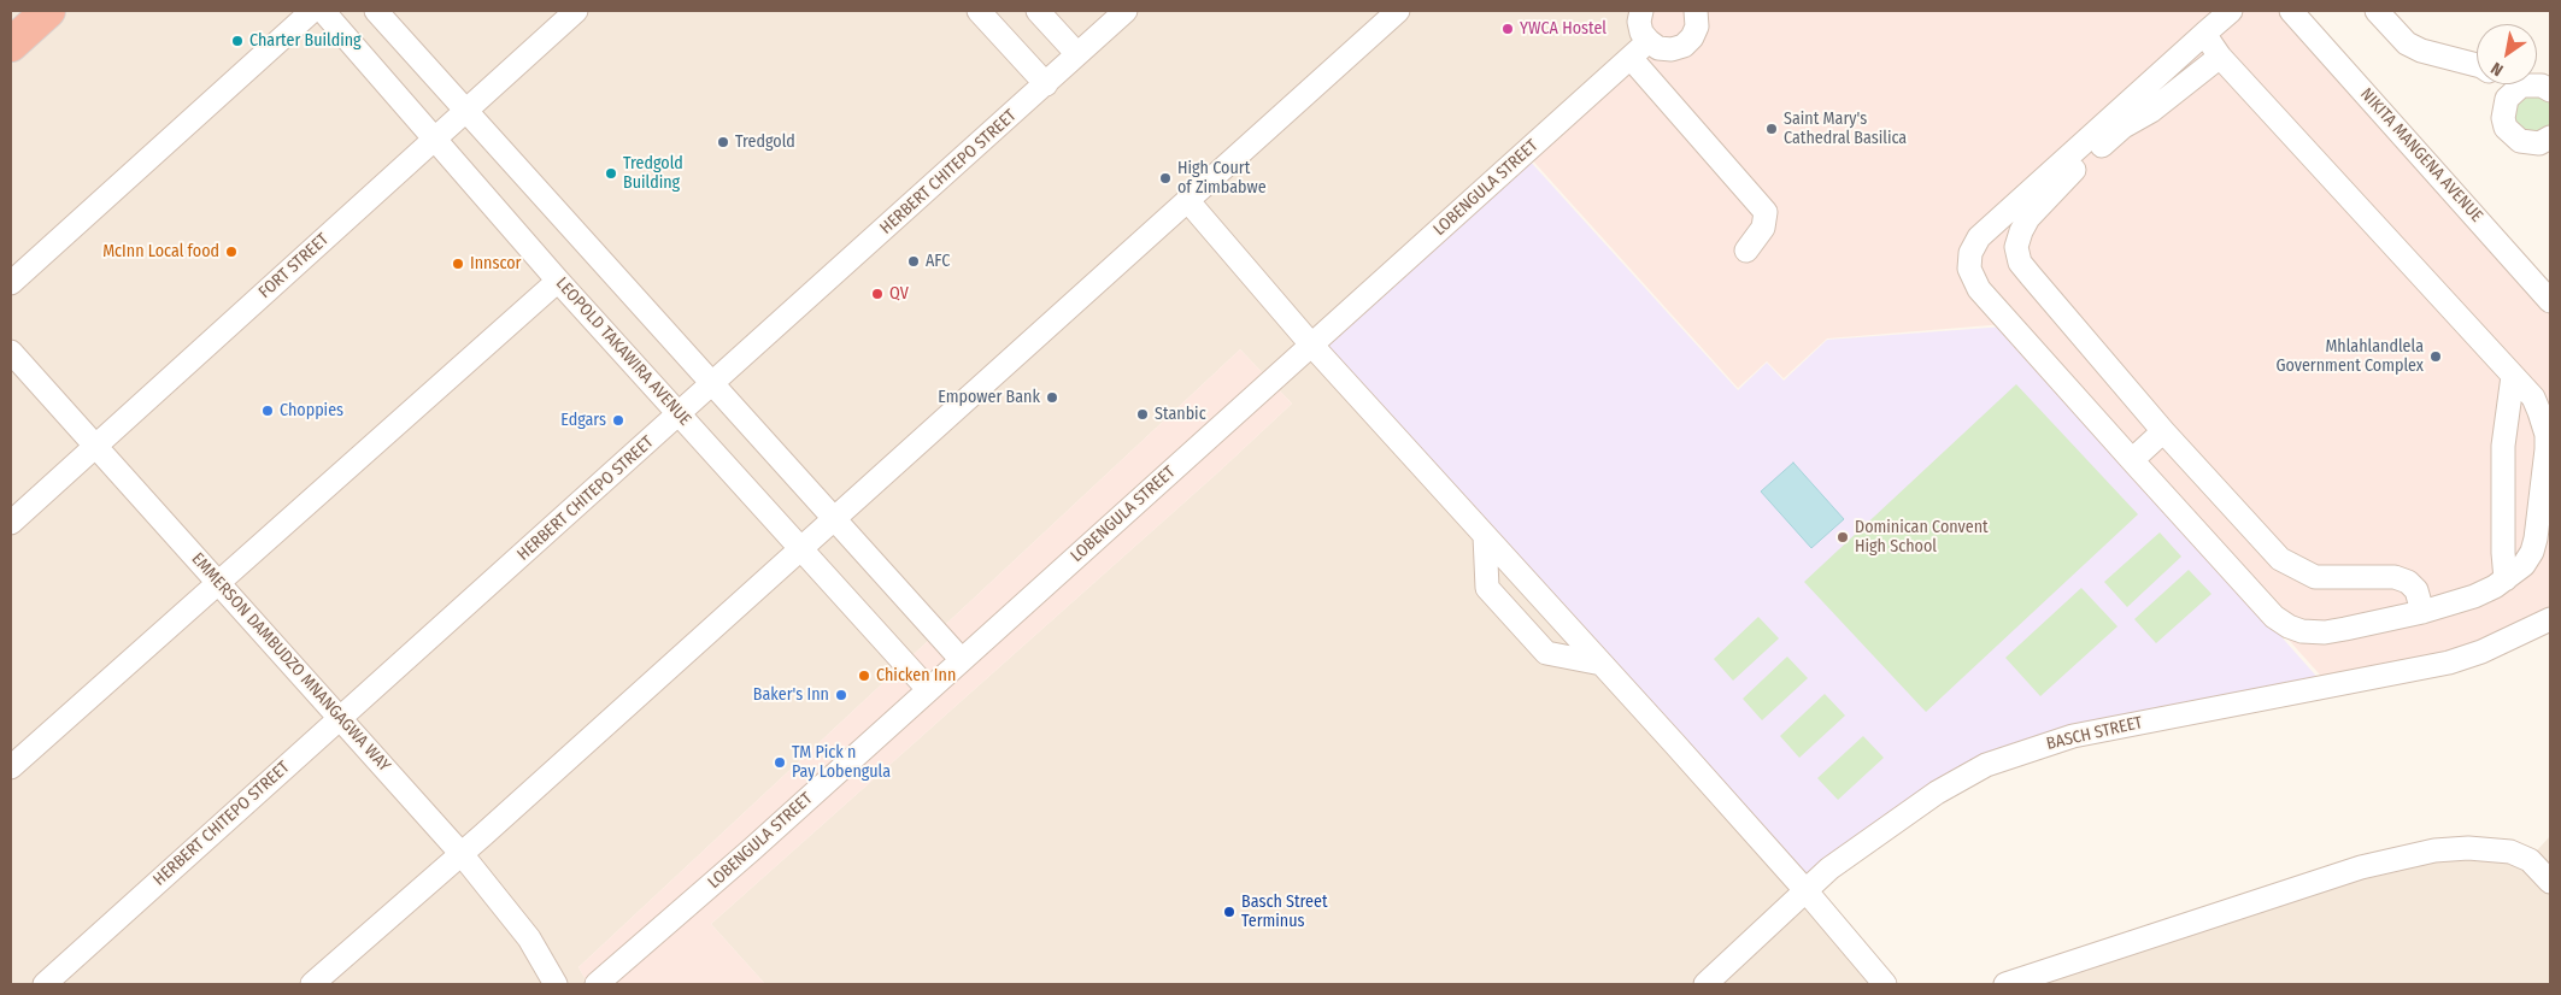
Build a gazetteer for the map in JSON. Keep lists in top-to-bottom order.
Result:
{
  "streets": {
    "street": [
      "NIKITA MANGENA AVENUE",
      "HERBERT CHITEPO STREET",
      "LOBENGULA STREET",
      "FORT STREET",
      "LEOPOLD TAKAWIRA AVENUE",
      "EMMERSON DAMBUDZO MNANGAGWA WAY",
      "BASCH STREET"
    ]
  },
  "crossings": [
    ["HERBERT CHITEPO STREET", "LEOPOLD TAKAWIRA AVENUE"],
    ["HERBERT CHITEPO STREET", "EMMERSON DAMBUDZO MNANGAGWA WAY"],
    ["LOBENGULA STREET", "LEOPOLD TAKAWIRA AVENUE"],
    ["FORT STREET", "LEOPOLD TAKAWIRA AVENUE"],
    ["FORT STREET", "EMMERSON DAMBUDZO MNANGAGWA WAY"]
  ],
  "places": [
    "YWCA Hostel",
    "Charter Building",
    "Saint Mary's Cathedral Basilica",
    "Tredgold",
    "Tredgold Building",
    "High Court of Zimbabwe",
    "McInn Local food",
    "AFC",
    "Innscor",
    "QV",
    "Mhlahlandlela Government Complex",
    "Empower Bank",
    "Choppies",
    "Stanbic",
    "Edgars",
    "Dominican Convent High School",
    "Chicken Inn",
    "Baker's Inn",
    "TM Pick n Pay Lobengula",
    "Basch Street Terminus"
  ],
  "north": "bottom left"
}
